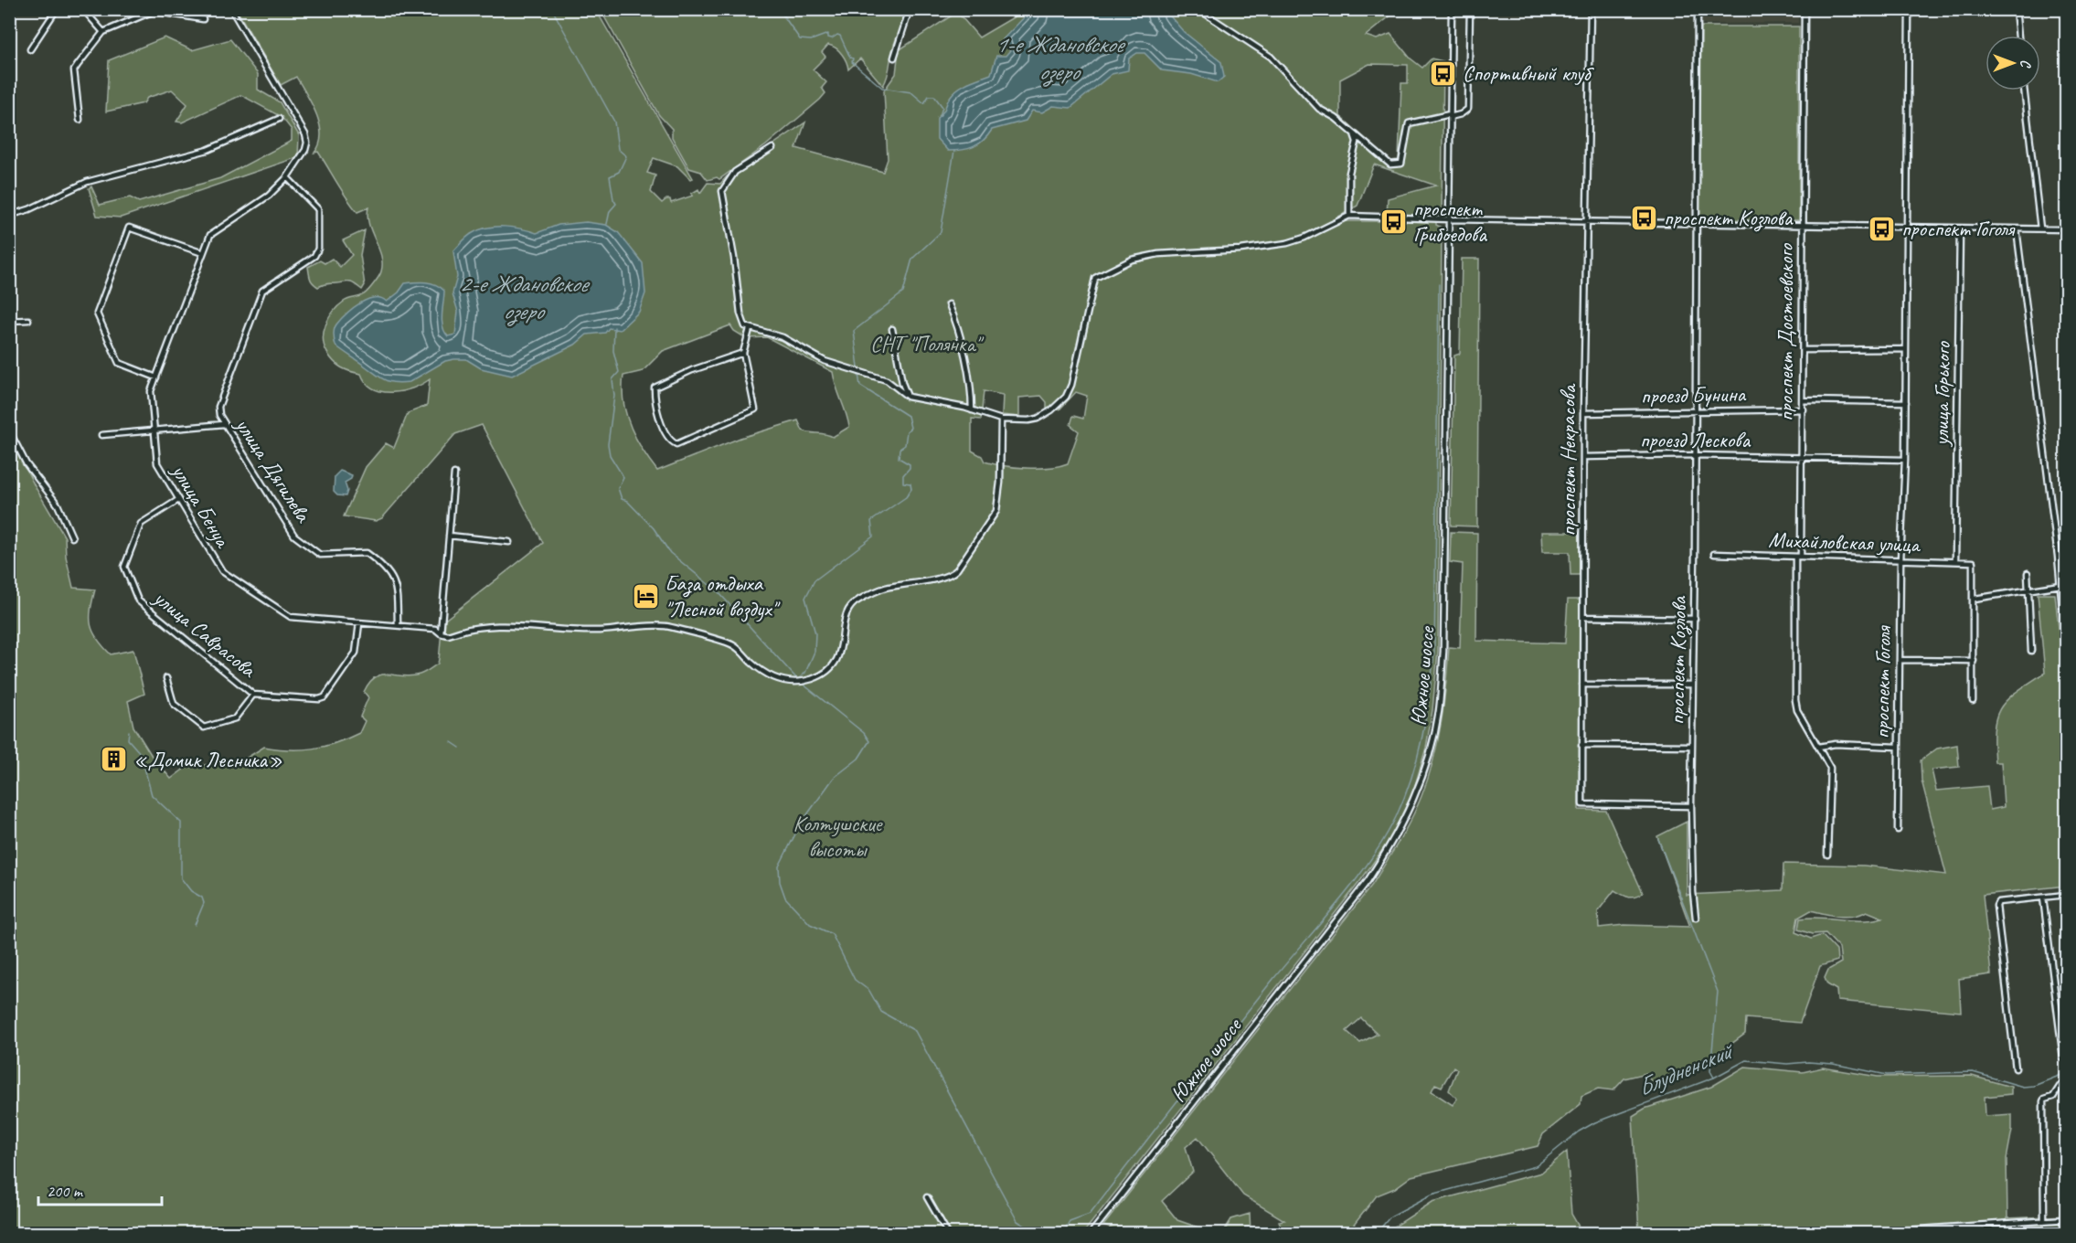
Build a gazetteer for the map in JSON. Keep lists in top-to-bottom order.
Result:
{
  "streets": {
    "street": [
      "проспект Достоевского",
      "улица Горького",
      "проезд Бунина",
      "проезд Лескова",
      "проспект Некрасова",
      "улица Дягилева",
      "улица Бенуа",
      "Михайловская улица",
      "улица Саврасова",
      "проспект Козлова",
      "Южное шоссе",
      "проспект Гоголя"
    ]
  },
  "crossings": [
    ["проспект Достоевского", "проезд Бунина"],
    ["проспект Достоевского", "проезд Лескова"],
    ["проспект Достоевского", "Михайловская улица"],
    ["улица Горького", "Михайловская улица"],
    ["проезд Бунина", "проспект Некрасова"],
    ["проезд Бунина", "проспект Козлова"],
    ["проезд Лескова", "проспект Некрасова"],
    ["проезд Лескова", "проспект Козлова"],
    ["проезд Лескова", "проспект Гоголя"],
    ["проспект Некрасова", "проспект Козлова"],
    ["улица Дягилева", "улица Бенуа"],
    ["улица Бенуа", "улица Саврасова"],
    ["Михайловская улица", "проспект Гоголя"]
  ],
  "water": ["1-е Ждановское озеро", "2-е Ждановское озеро", "Блудненский"],
  "parks": ["СНТ \"Полянка\"", "Колтушские высоты"],
  "places": {
    "bus stop": [
      "Спортивный клуб",
      "проспект Козлова",
      "проспект Грибоедова",
      "проспект Гоголя"
    ],
    "hotel": ["База отдыха \"Лесной воздух\""],
    "building": ["«Домик Лесника»"]
  },
  "scale_bar": "200 m",
  "north": "right"
}
